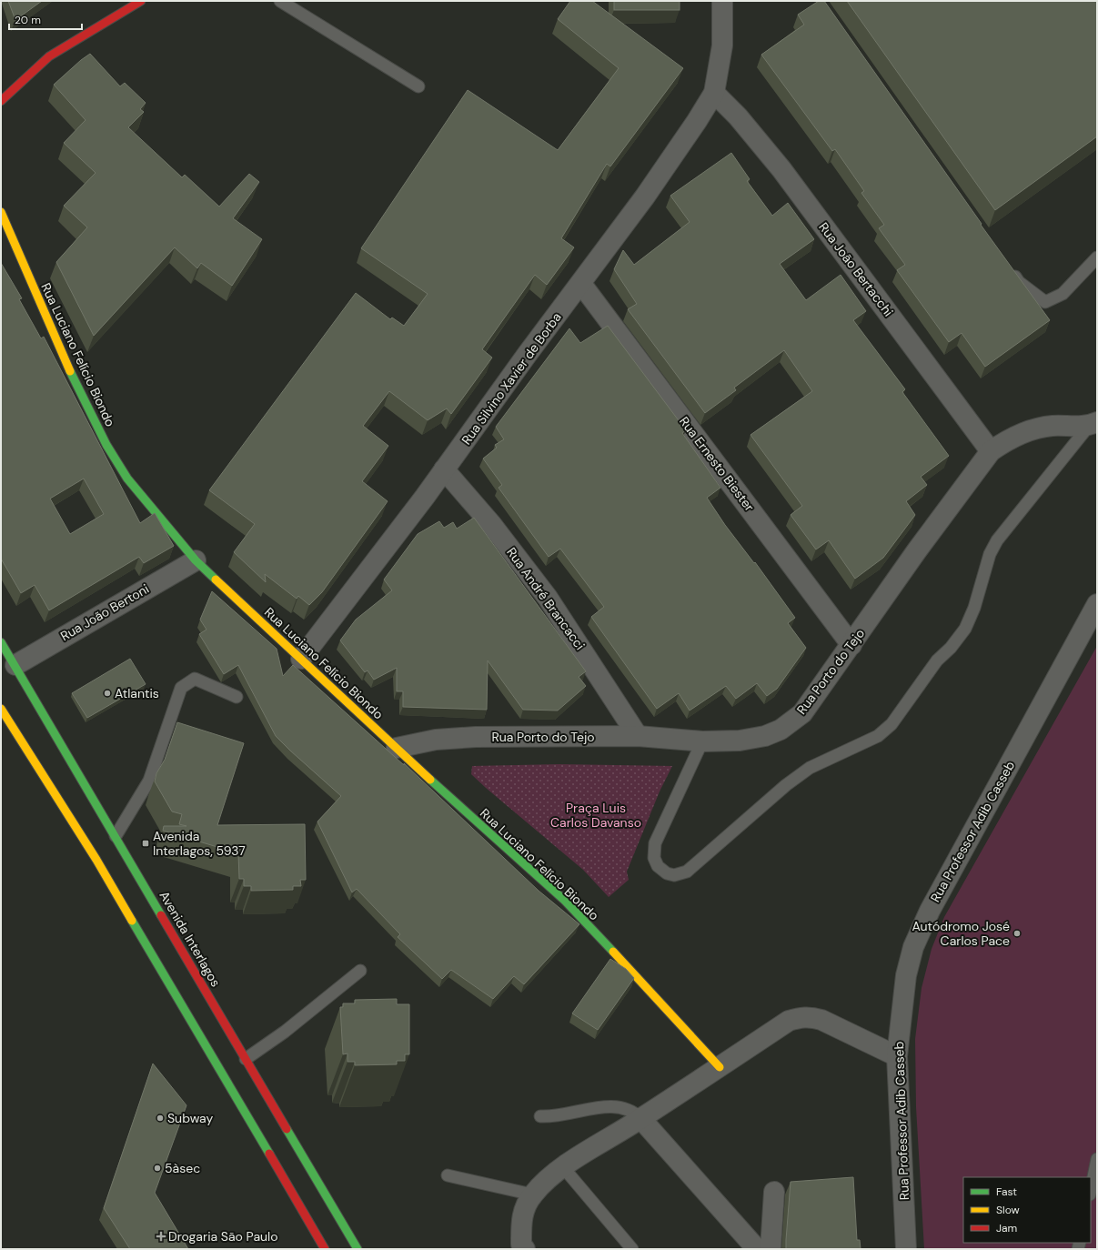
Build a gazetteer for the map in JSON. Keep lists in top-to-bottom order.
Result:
{
  "streets": {
    "main road": ["Rua Luciano Felício Biondo", "Avenida Interlagos"],
    "street": [
      "Rua João Bertacchi",
      "Rua Silvino Xavier de Borba",
      "Rua Ernesto Biester",
      "Rua André Brancacci",
      "Rua João Bertoni",
      "Rua Porto do Tejo",
      "Rua Professor Adib Casseb"
    ]
  },
  "crossings": [
    ["Rua João Bertacchi", "Rua Silvino Xavier de Borba"],
    ["Rua João Bertacchi", "Rua Porto do Tejo"],
    ["Rua Luciano Felício Biondo", "Rua Silvino Xavier de Borba"],
    ["Rua Luciano Felício Biondo", "Rua João Bertoni"],
    ["Rua Luciano Felício Biondo", "Rua Porto do Tejo"],
    ["Rua Silvino Xavier de Borba", "Rua Ernesto Biester"],
    ["Rua Silvino Xavier de Borba", "Rua André Brancacci"],
    ["Rua Ernesto Biester", "Rua Porto do Tejo"],
    ["Rua André Brancacci", "Rua Porto do Tejo"],
    ["Rua João Bertoni", "Avenida Interlagos"]
  ],
  "parks": ["Praça Luis Carlos Davanso"],
  "places": {
    "other": [
      "Atlantis",
      "Autódromo José Carlos Pace",
      "Subway",
      "5àsec"
    ],
    "transit": ["Avenida Interlagos, 5937"],
    "health": ["Drogaria São Paulo"]
  },
  "legend": ["Fast", "Slow", "Jam"],
  "scale_bar": "20 m"
}
